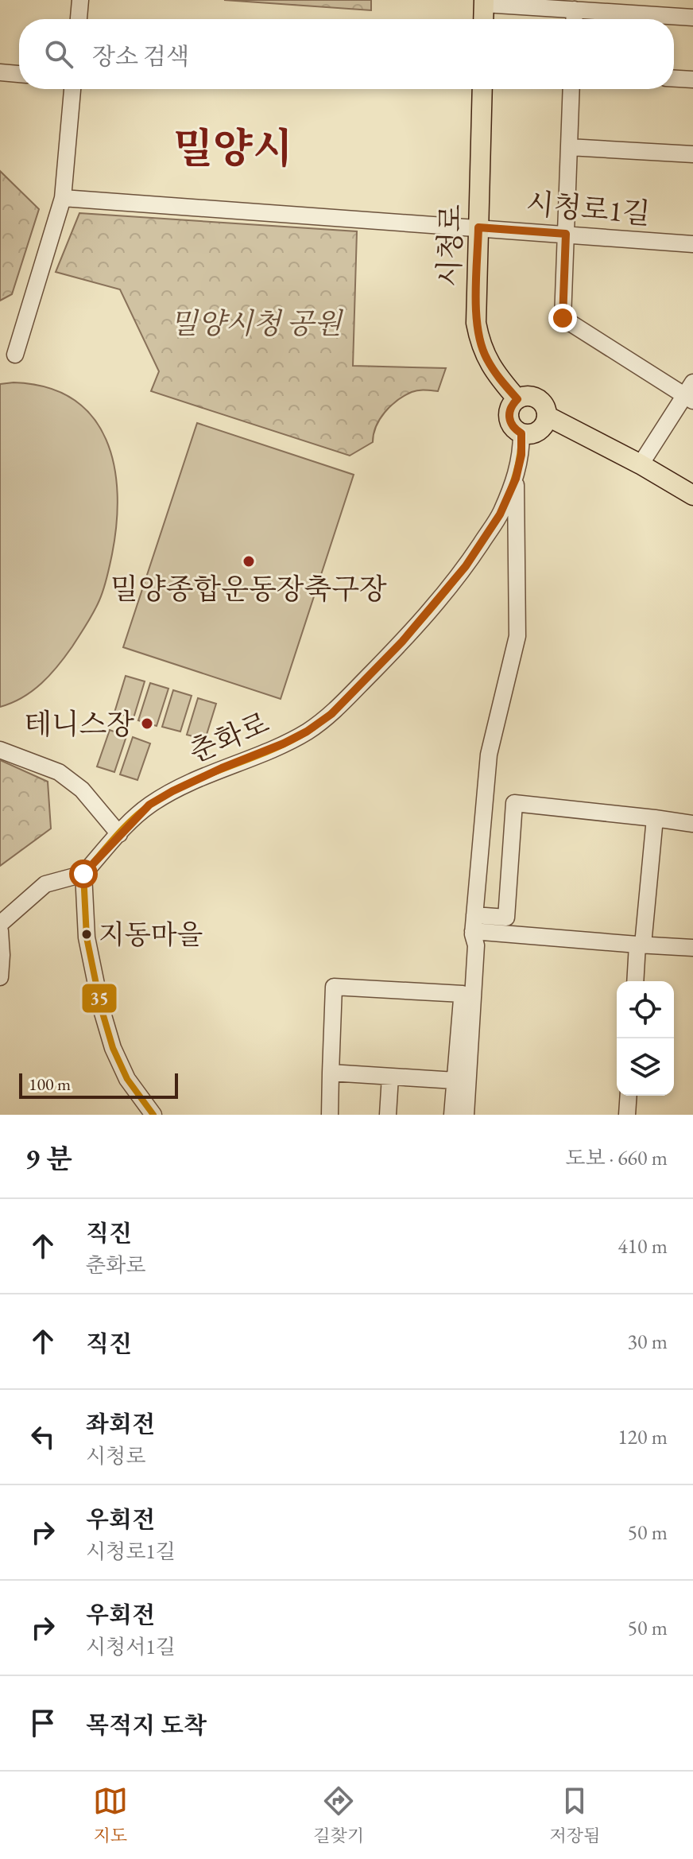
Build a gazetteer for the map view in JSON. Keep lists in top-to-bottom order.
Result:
{
  "streets": {
    "main road": ["시청로"],
    "street": ["시청로1길", "춘화로"]
  },
  "crossings": [
    ["시청로1길", "시청로"],
    ["시청로", "춘화로"]
  ],
  "districts": ["밀양시"],
  "parks": ["밀양시청 공원"],
  "places": ["밀양종합운동장축구장", "테니스장", "지동마을"],
  "lines": ["transit line 35"],
  "scale_bar": "100 m",
  "page": {
    "search": "장소 검색",
    "scale": "100 m",
    "heading": ["9 분", "도보 · 660 m"],
    "list": [
      ["직진", "춘화로", "410 m"],
      ["직진", "30 m"],
      ["좌회전", "시청로", "120 m"],
      ["우회전", "시청로1길", "50 m"],
      ["우회전", "시청서1길", "50 m"],
      "목적지 도착"
    ],
    "nav": ["지도", "길찾기", "저장됨"]
  }
}
